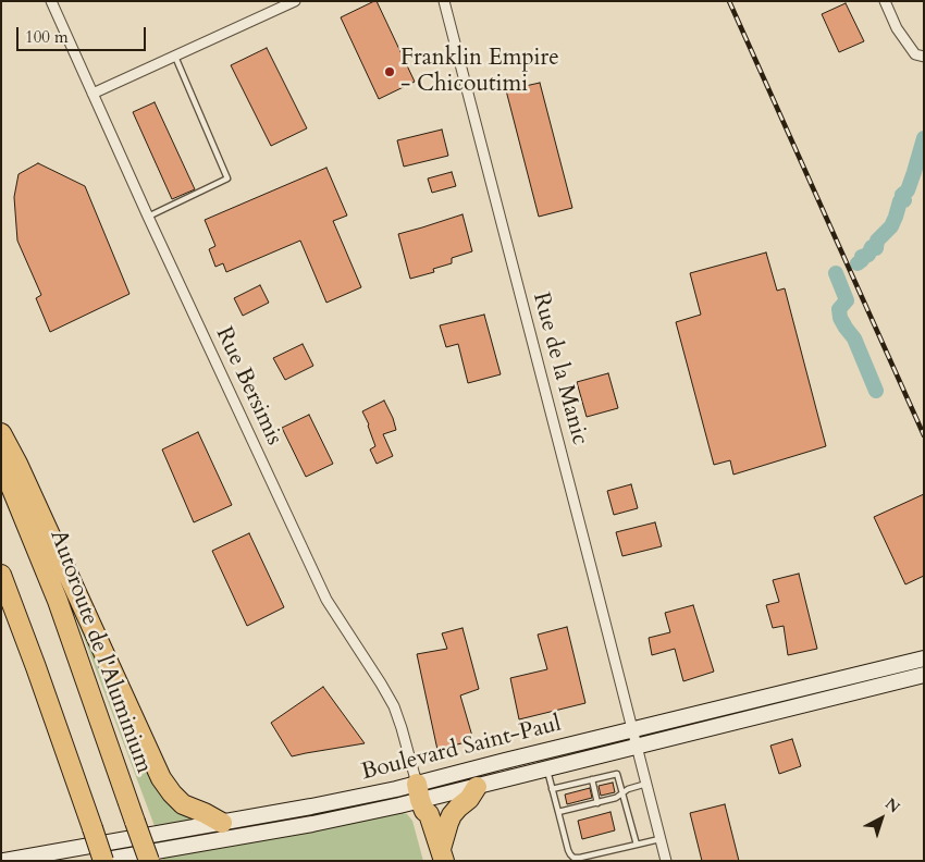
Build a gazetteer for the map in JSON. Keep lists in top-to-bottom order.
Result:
{
  "streets": {
    "highway": ["Autoroute de l'Aluminium"],
    "main road": ["Boulevard Saint-Paul"],
    "street": ["Rue de la Manic", "Rue Bersimis"]
  },
  "crossings": [
    ["Rue de la Manic", "Boulevard Saint-Paul"],
    ["Rue Bersimis", "Boulevard Saint-Paul"]
  ],
  "places": ["Franklin Empire - Chicoutimi"],
  "scale_bar": "100 m",
  "north": "top right"
}
